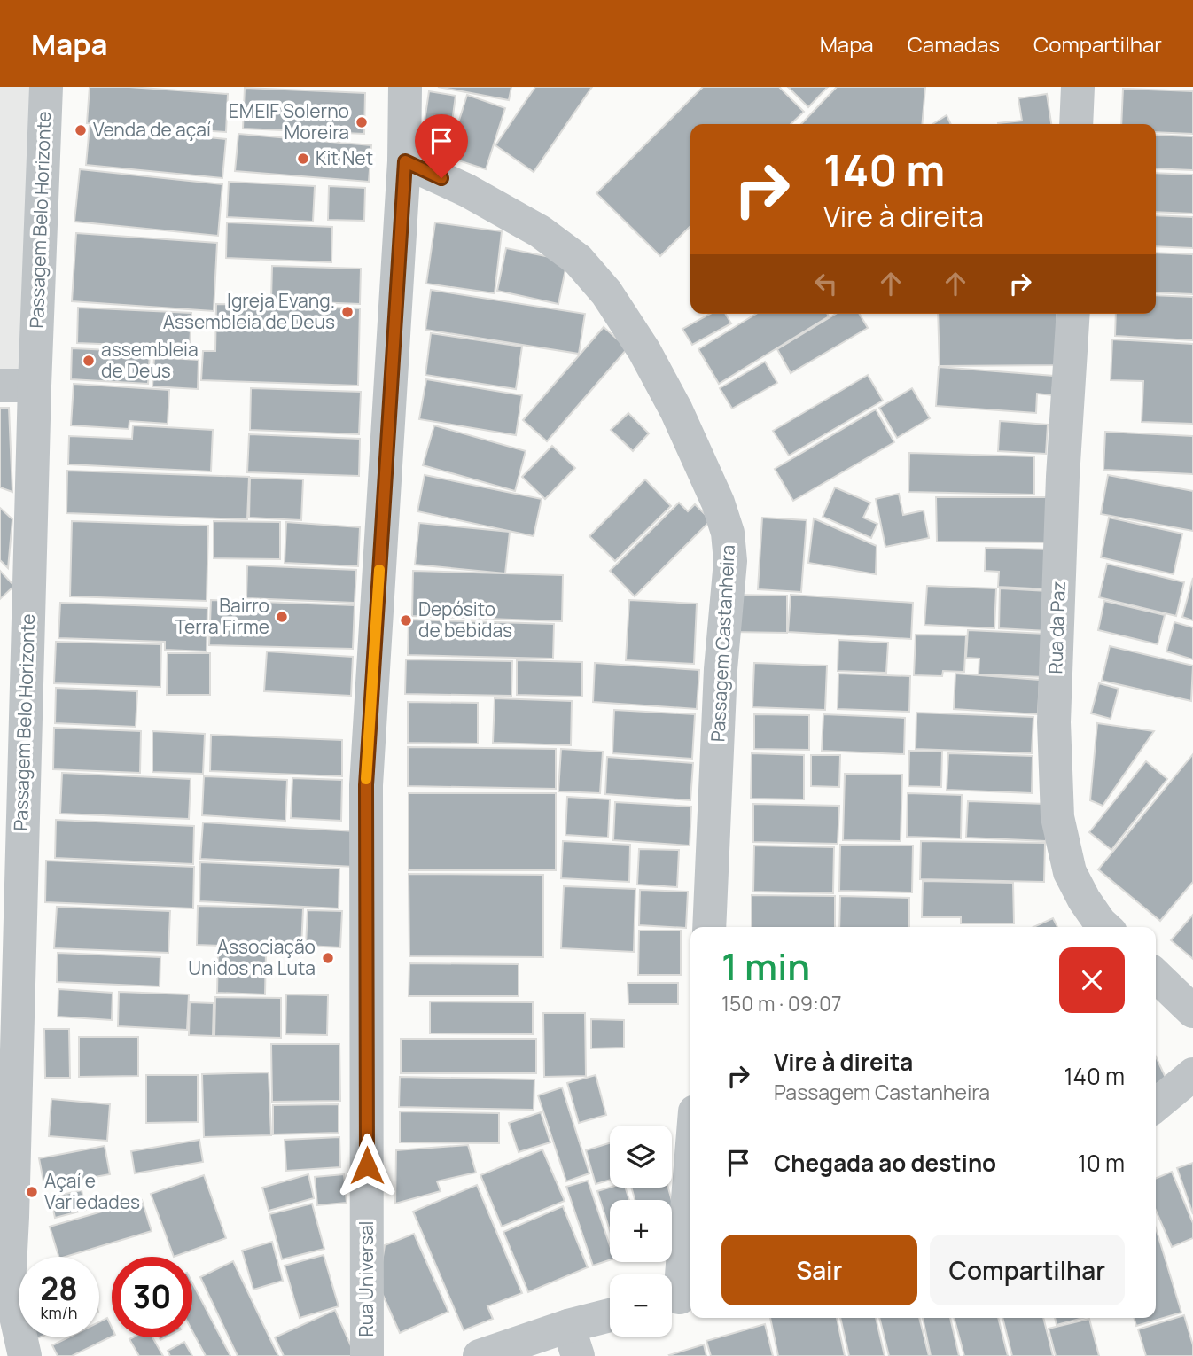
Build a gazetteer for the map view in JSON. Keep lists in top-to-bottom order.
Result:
{
  "streets": {
    "street": [
      "Passagem Belo Horizonte",
      "Rua da Paz",
      "Passagem Castanheira",
      "Rua Universal"
    ]
  },
  "crossings": [
    ["Passagem Castanheira", "Rua Universal"]
  ],
  "places": [
    "EMEIF Solerno Moreira",
    "Venda de açaí",
    "Kit Net",
    "Igreja Evang. Assembleia de Deus",
    "assembleia de Deus",
    "Bairro Terra Firme",
    "Depósito de bebidas",
    "Associação Unidos na Luta",
    "Açaí e Variedades"
  ],
  "page": {
    "header": "Mapa",
    "nav": ["Mapa", "Camadas", "Compartilhar"],
    "turn": ["140 m", "Vire à direita"],
    "heading": ["1 min", "150 m · 09:07"],
    "list": [
      {
        "name": "Vire à direita",
        "note": "Passagem Castanheira",
        "value": "140 m"
      },
      {
        "name": "Chegada ao destino",
        "value": "10 m"
      }
    ],
    "map_buttons": ["+", "−"],
    "buttons": ["Sair", "Compartilhar"],
    "speed": "28 km/h",
    "limit": "30"
  }
}
